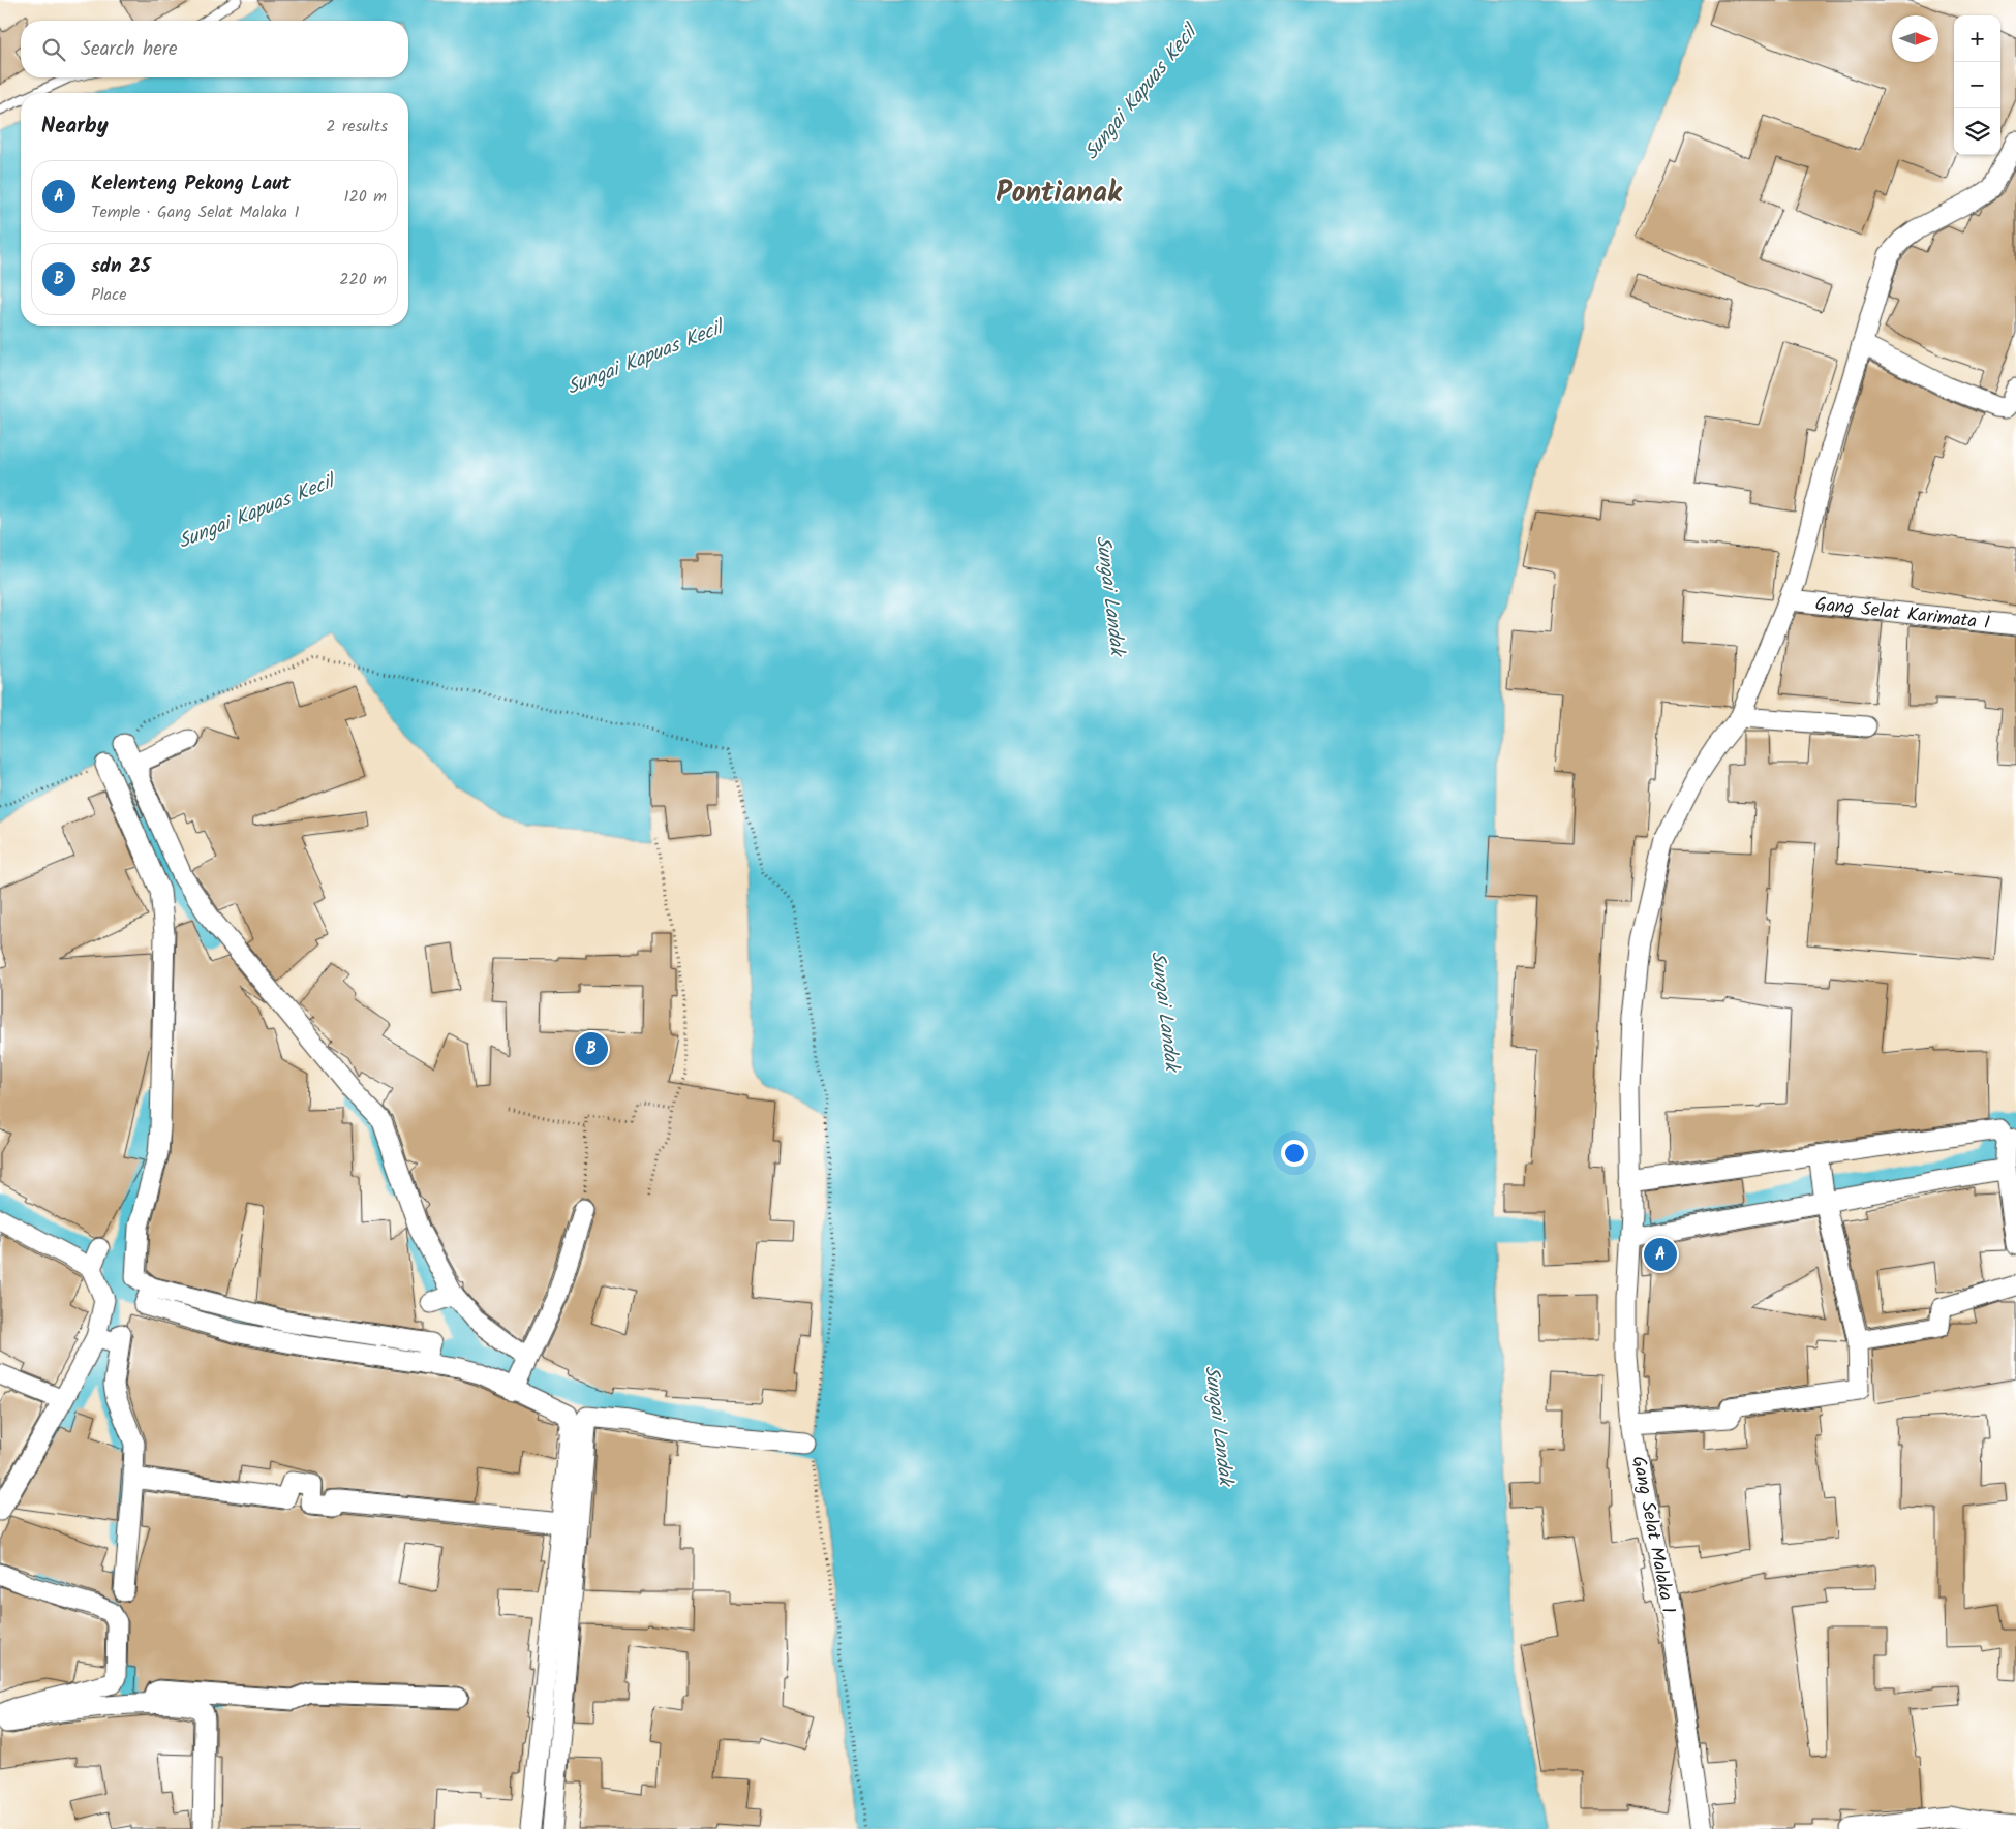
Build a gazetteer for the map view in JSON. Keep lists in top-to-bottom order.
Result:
{
  "streets": {
    "street": ["Gang Selat Karimata I", "Gang Selat Malaka 1"]
  },
  "crossings": [
    ["Gang Selat Karimata I", "Gang Selat Malaka 1"]
  ],
  "districts": ["Pontianak"],
  "water": ["Sungai Kapuas Kecil", "Sungai Landak"],
  "north": "right",
  "page": {
    "map_buttons": ["+", "−"],
    "search": "Search here",
    "heading": ["Nearby", "2 results"],
    "list": [
      {
        "mark": "A",
        "name": "Kelenteng Pekong Laut",
        "note": "Temple · Gang Selat Malaka 1",
        "value": "120 m"
      },
      {
        "mark": "B",
        "name": "sdn 25",
        "note": "Place",
        "value": "220 m"
      }
    ],
    "pins": ["B", "A"]
  }
}
